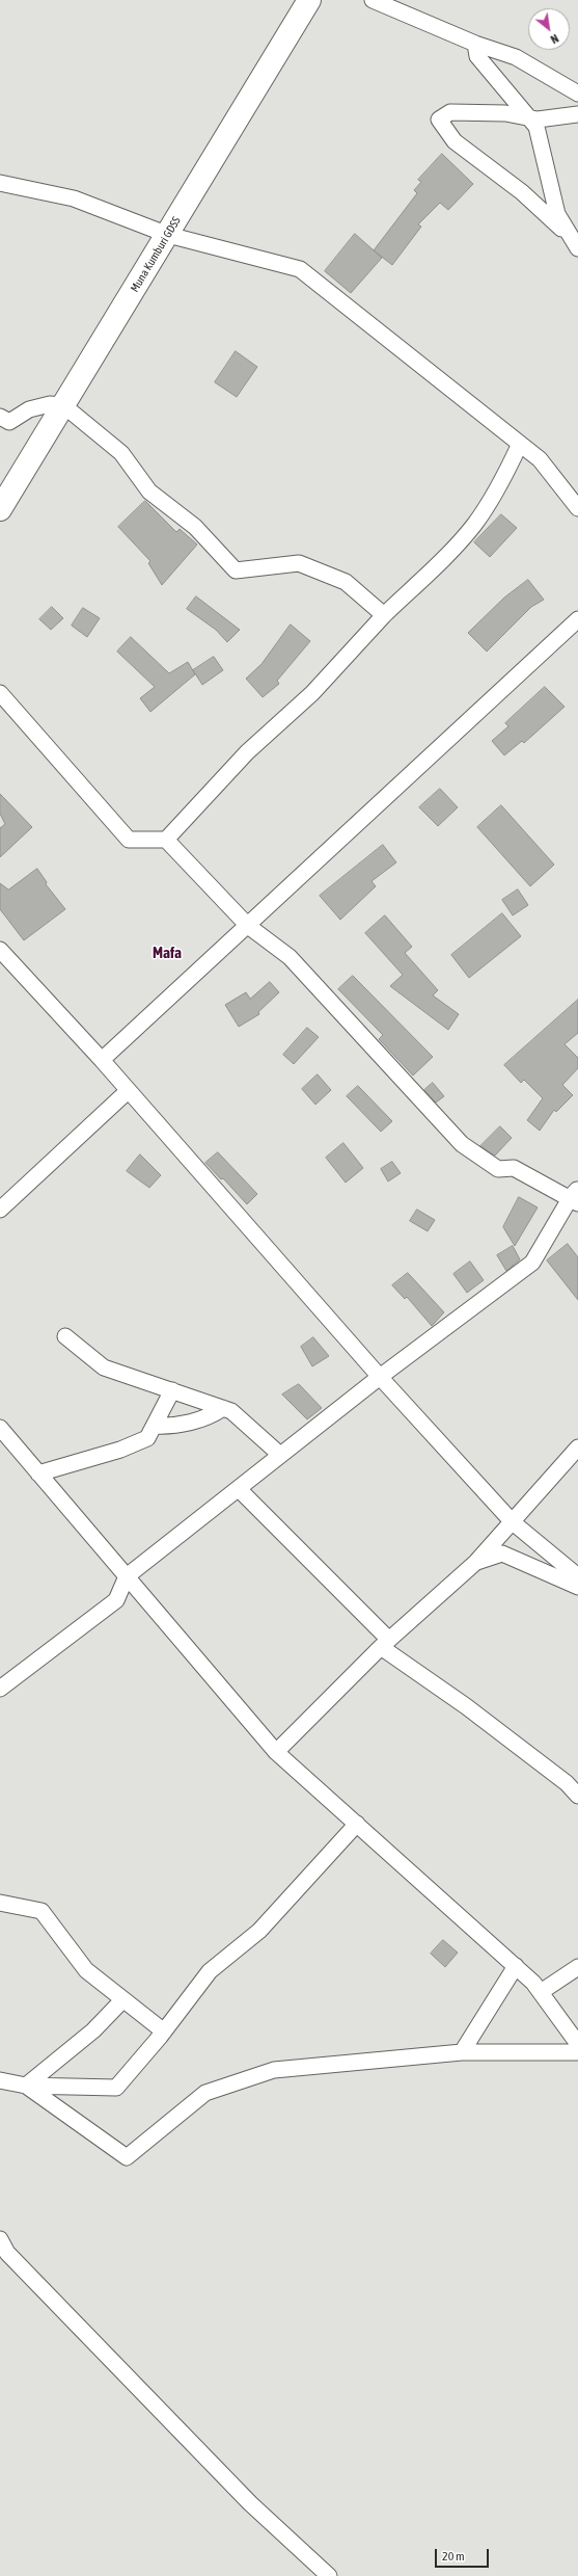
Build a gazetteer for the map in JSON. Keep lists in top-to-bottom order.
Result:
{
  "streets": {
    "highway": ["Muna Kumburi GDSS"]
  },
  "districts": ["Mafa"],
  "scale_bar": "20 m",
  "north": "bottom right"
}
